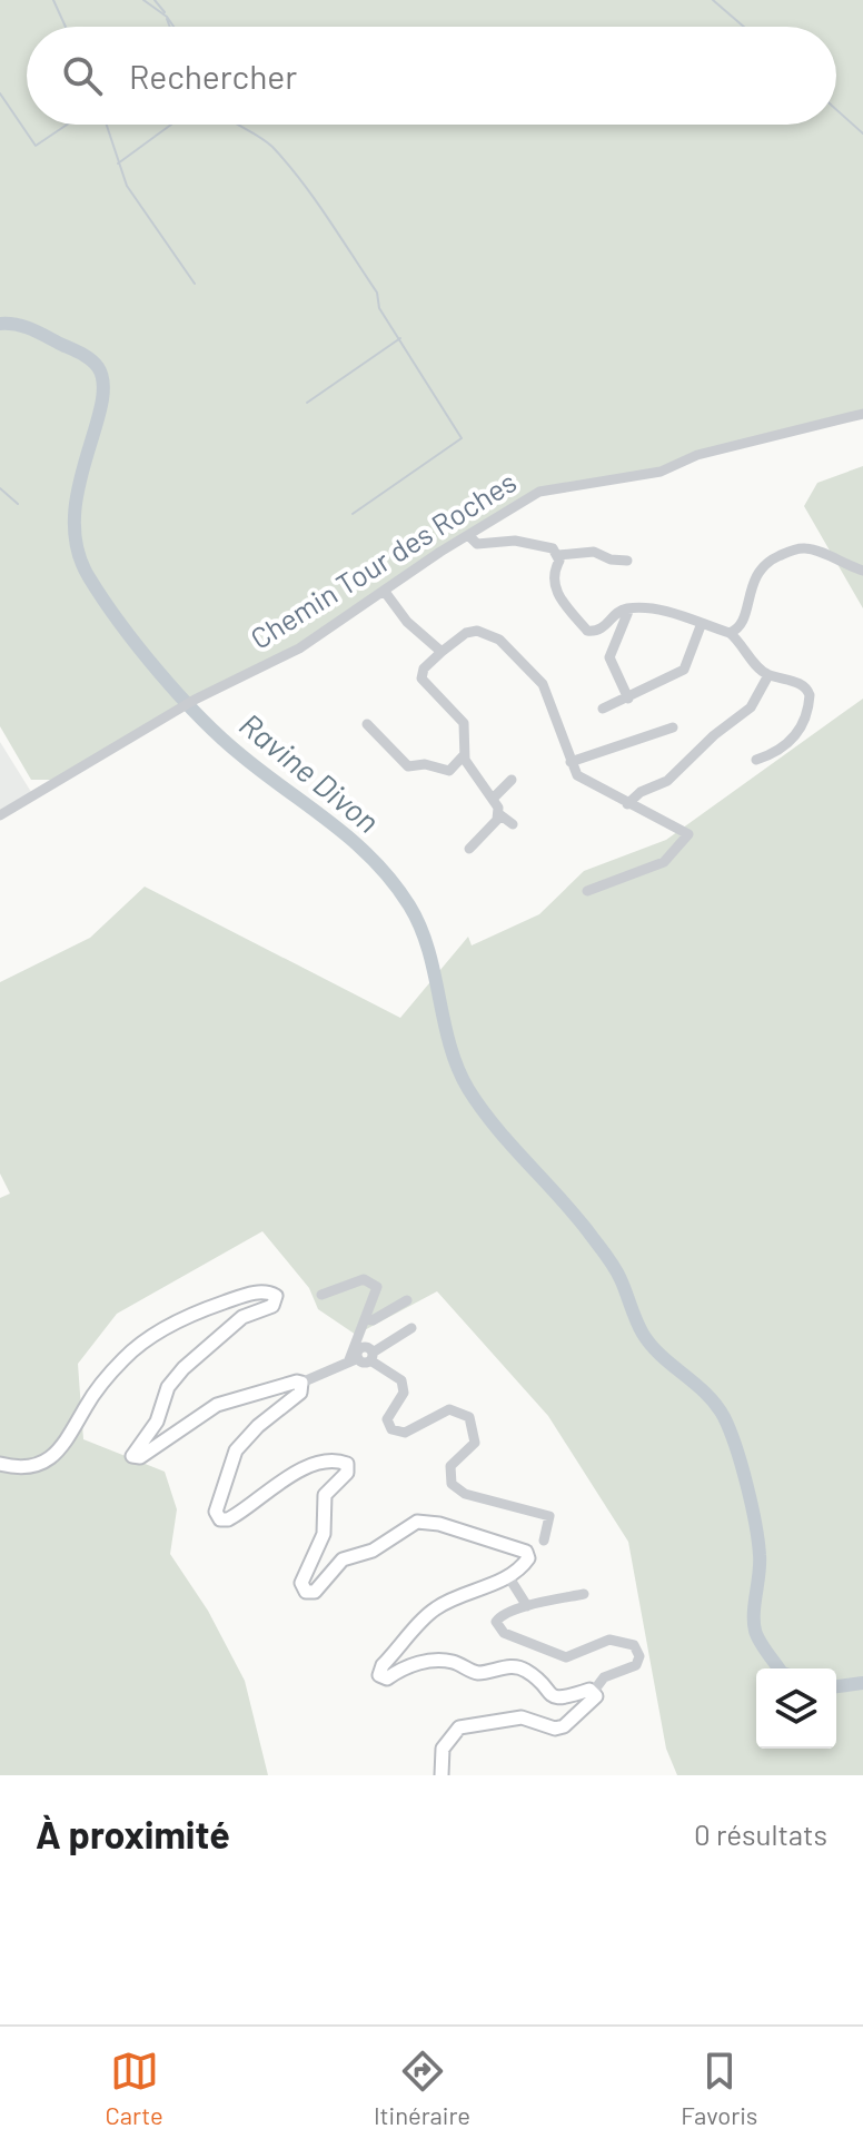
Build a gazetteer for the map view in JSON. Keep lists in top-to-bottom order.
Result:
{
  "streets": {
    "street": ["Chemin Tour des Roches"]
  },
  "water": ["Ravine Divon"],
  "page": {
    "search": "Rechercher",
    "heading": ["À proximité", "0 résultats"],
    "nav": ["Carte", "Itinéraire", "Favoris"]
  }
}
